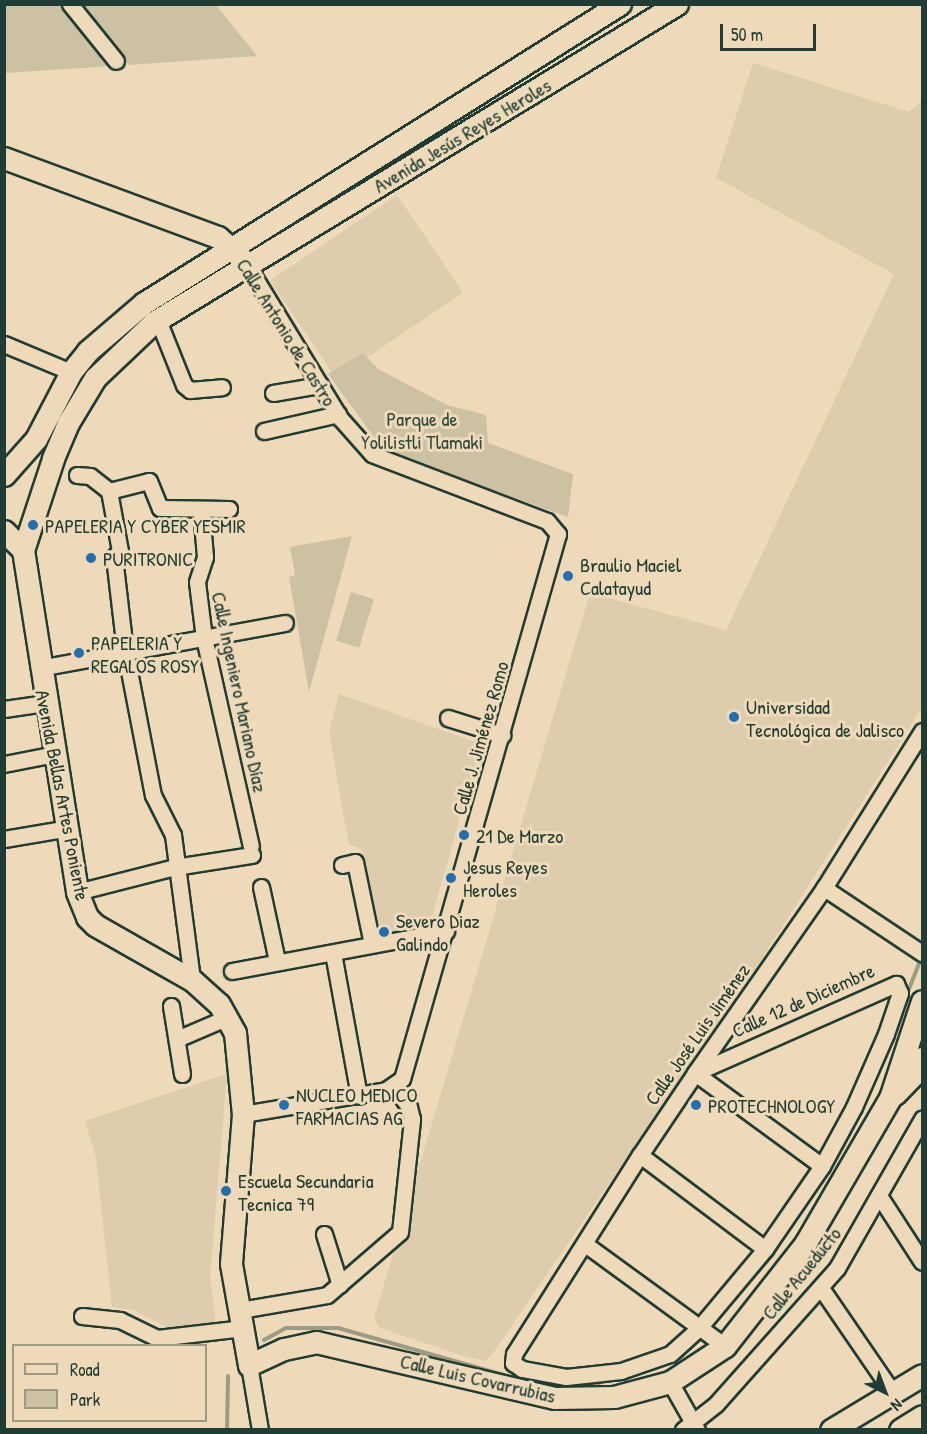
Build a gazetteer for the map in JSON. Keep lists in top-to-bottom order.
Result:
{
  "streets": {
    "street": [
      "Avenida Jesús Reyes Heroles",
      "Calle Antonio de Castro",
      "Calle Ingeniero Mariano Díaz",
      "Calle J. Jiménez Romo",
      "Avenida Bellas Artes Poniente",
      "Calle 12 de Diciembre",
      "Calle José Luis Jiménez",
      "Calle Acueducto",
      "Calle Luis Covarrubias"
    ]
  },
  "crossings": [
    ["Avenida Jesús Reyes Heroles", "Calle Antonio de Castro"],
    ["Avenida Jesús Reyes Heroles", "Avenida Bellas Artes Poniente"],
    ["Calle Antonio de Castro", "Calle J. Jiménez Romo"],
    ["Avenida Bellas Artes Poniente", "Calle Luis Covarrubias"],
    ["Calle 12 de Diciembre", "Calle José Luis Jiménez"],
    ["Calle José Luis Jiménez", "Calle Luis Covarrubias"]
  ],
  "parks": ["Parque de Yolilistli Tlamaki"],
  "places": [
    "PAPELERIA Y CYBER YESMIR",
    "PURITRONIC",
    "Braulio Maciel Calatayud",
    "PAPELERIA Y REGALOS ROSY",
    "Universidad Tecnológica de Jalisco",
    "21 De Marzo",
    "Jesus Reyes Heroles",
    "Severo Diaz Galindo",
    "NUCLEO MEDICO FARMACIAS AG",
    "PROTECHNOLOGY",
    "Escuela Secundaria Tecnica 79"
  ],
  "legend": ["Road", "Park"],
  "scale_bar": "50 m",
  "north": "bottom right"
}
